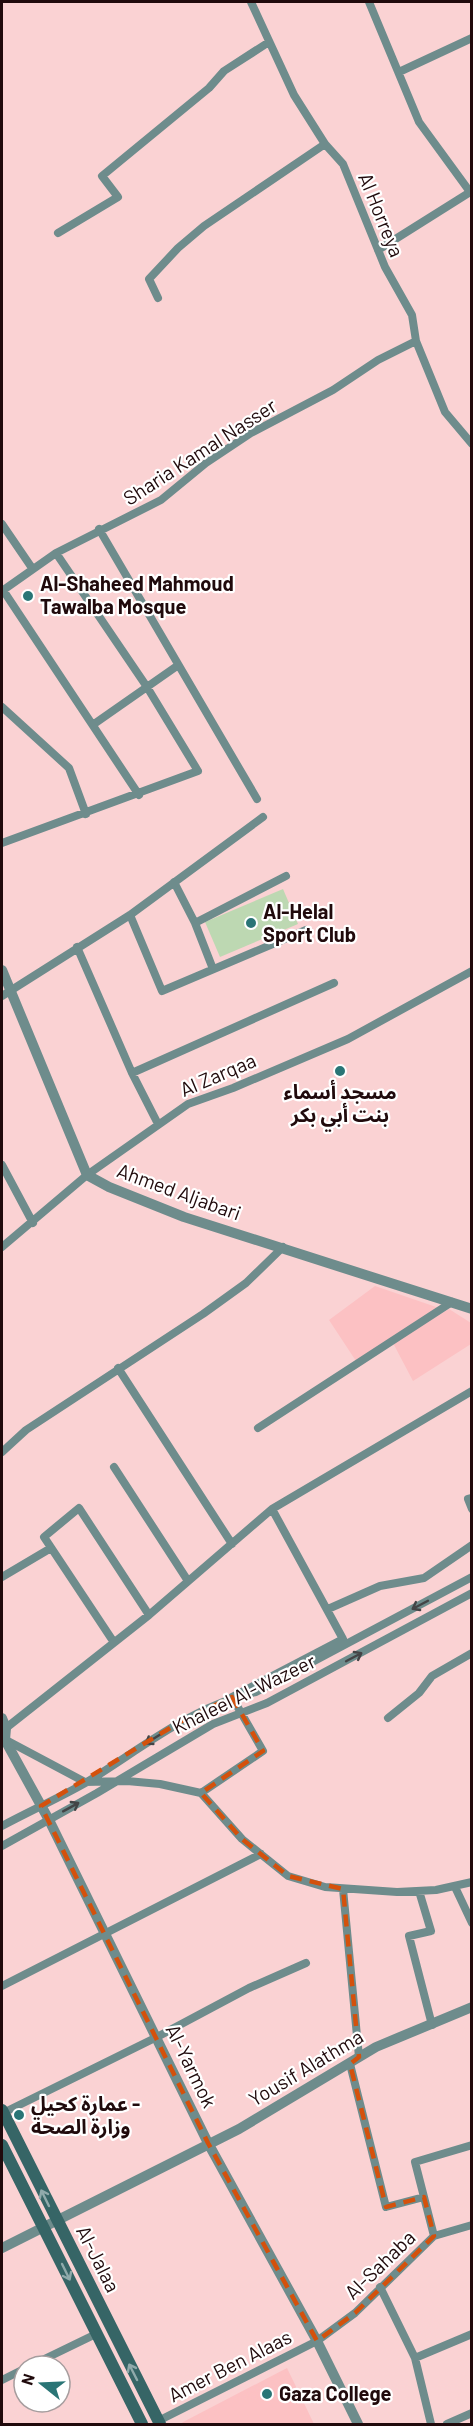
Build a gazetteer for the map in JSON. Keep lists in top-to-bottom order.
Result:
{
  "streets": {
    "main road": ["Al-Jalaa"],
    "street": [
      "Al Horreya",
      "Sharia Kamal Nasser",
      "Al Zarqaa",
      "Ahmed Aljabari",
      "Khaleel Al-Wazeer",
      "Al-Yarmok",
      "Yousif Alathma",
      "Al-Sahaba",
      "Amer Ben Alaas"
    ]
  },
  "crossings": [
    ["Al Horreya", "Sharia Kamal Nasser"],
    ["Al Zarqaa", "Ahmed Aljabari"],
    ["Khaleel Al-Wazeer", "Al-Yarmok"],
    ["Al-Yarmok", "Yousif Alathma"],
    ["Al-Yarmok", "Al-Sahaba"],
    ["Al-Yarmok", "Amer Ben Alaas"],
    ["Yousif Alathma", "Al-Jalaa"],
    ["Al-Jalaa", "Amer Ben Alaas"],
    ["Al-Sahaba", "Amer Ben Alaas"]
  ],
  "places": [
    "Al-Shaheed Mahmoud Tawalba Mosque",
    "Al-Helal Sport Club",
    "مسجد أسماء بنت أبي بكر",
    "عمارة كحيل - وزارة الصحة",
    "Gaza College"
  ],
  "north": "left"
}
